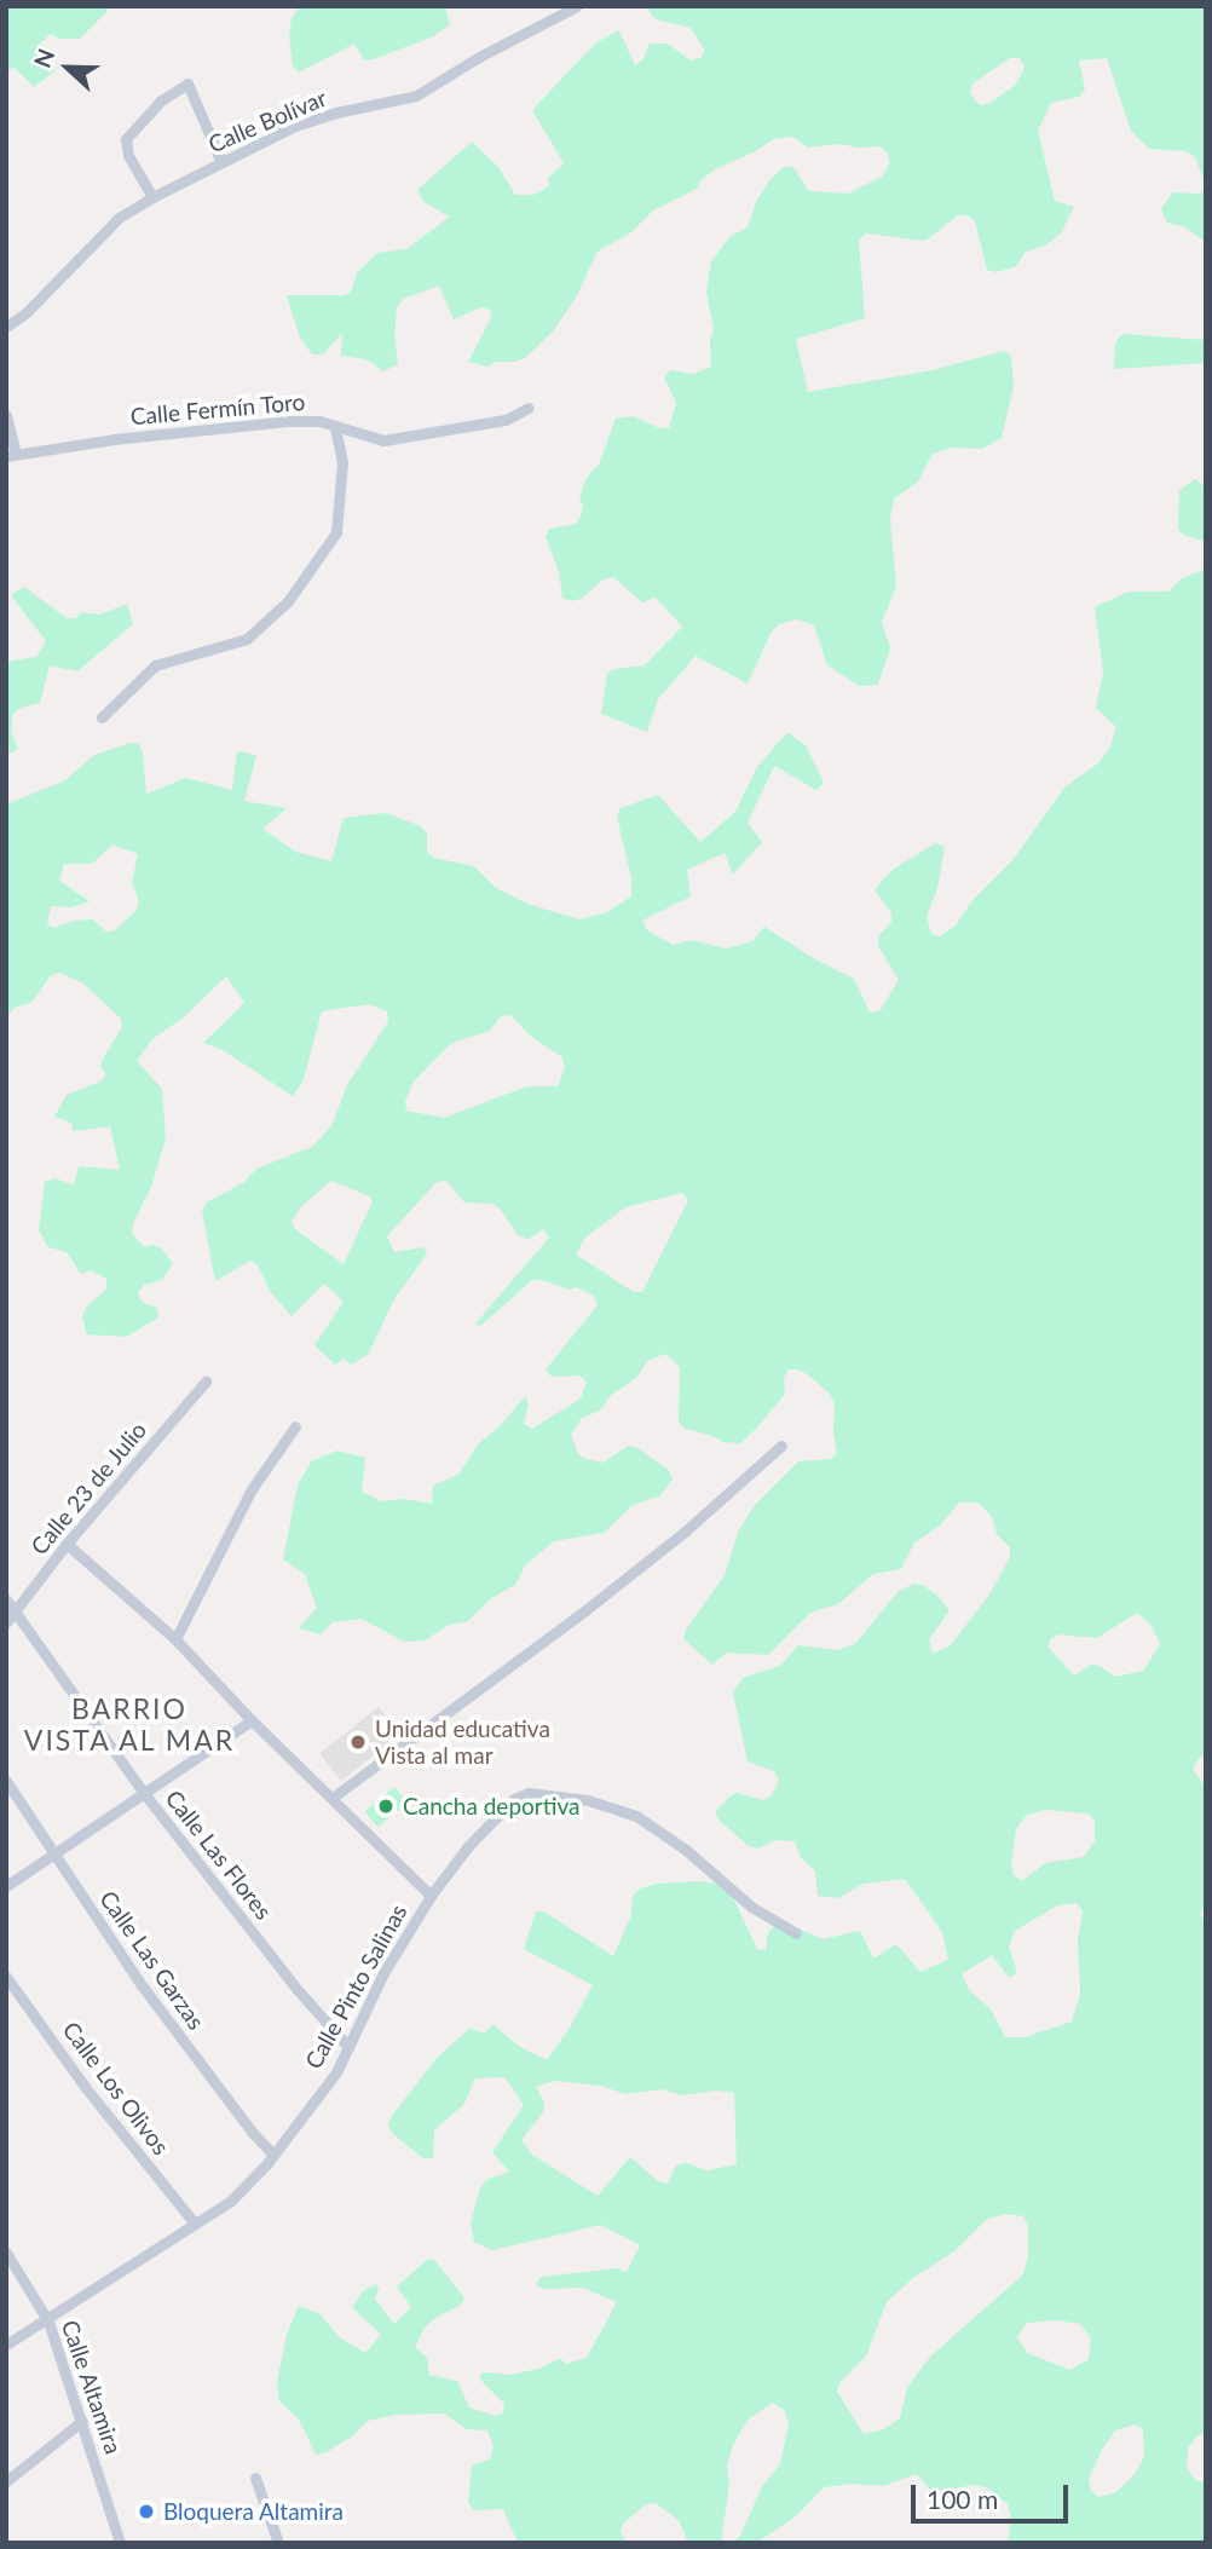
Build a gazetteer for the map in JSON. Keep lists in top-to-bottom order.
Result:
{
  "streets": {
    "street": [
      "Calle Bolívar",
      "Calle Fermín Toro",
      "Calle 23 de Julio",
      "Calle Las Flores",
      "Calle Las Garzas",
      "Calle Pinto Salinas",
      "Calle Los Olivos",
      "Calle Altamira"
    ]
  },
  "crossings": [
    ["Calle 23 de Julio", "Calle Las Flores"],
    ["Calle Las Flores", "Calle Pinto Salinas"],
    ["Calle Las Garzas", "Calle Pinto Salinas"],
    ["Calle Pinto Salinas", "Calle Los Olivos"],
    ["Calle Pinto Salinas", "Calle Altamira"]
  ],
  "districts": ["BARRIO VISTA AL MAR"],
  "places": ["Unidad educativa Vista al mar", "Cancha deportiva", "Bloquera Altamira"],
  "scale_bar": "100 m",
  "north": "left"
}
